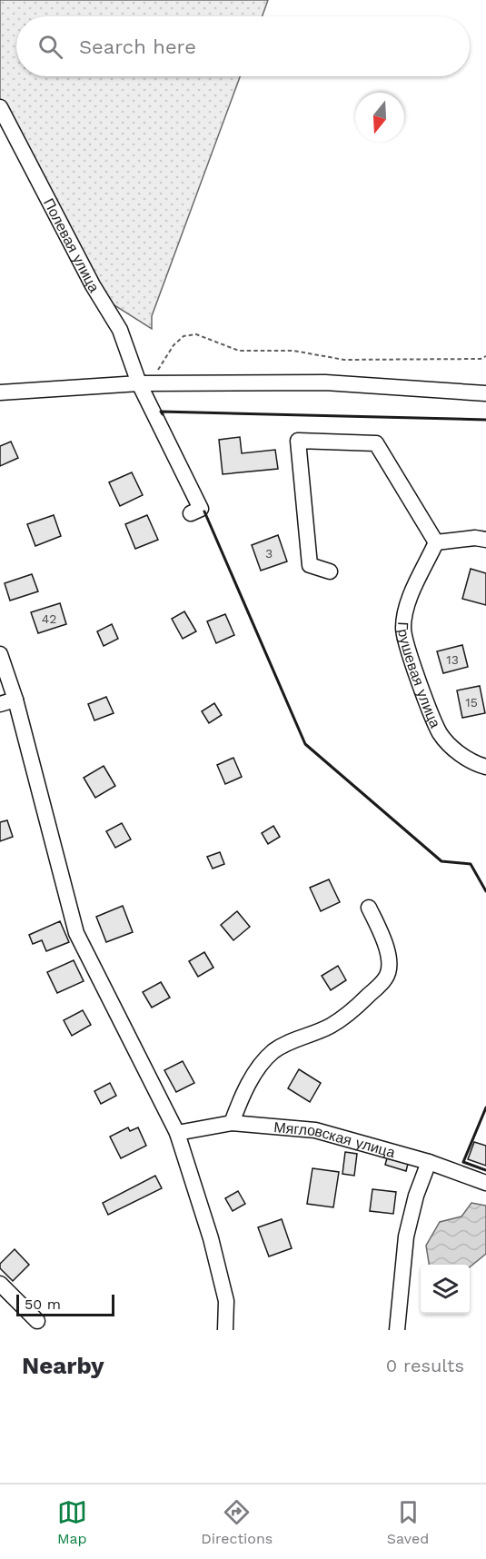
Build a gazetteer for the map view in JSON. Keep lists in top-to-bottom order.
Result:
{
  "streets": {
    "street": ["Полевая улица", "Грушевая улица", "Мягловская улица"]
  },
  "house_numbers": [
    "3",
    "42",
    "13",
    "15"
  ],
  "scale_bar": "50 m",
  "north": "bottom",
  "page": {
    "search": "Search here",
    "scale": "50 m",
    "heading": ["Nearby", "0 results"],
    "nav": ["Map", "Directions", "Saved"]
  }
}
